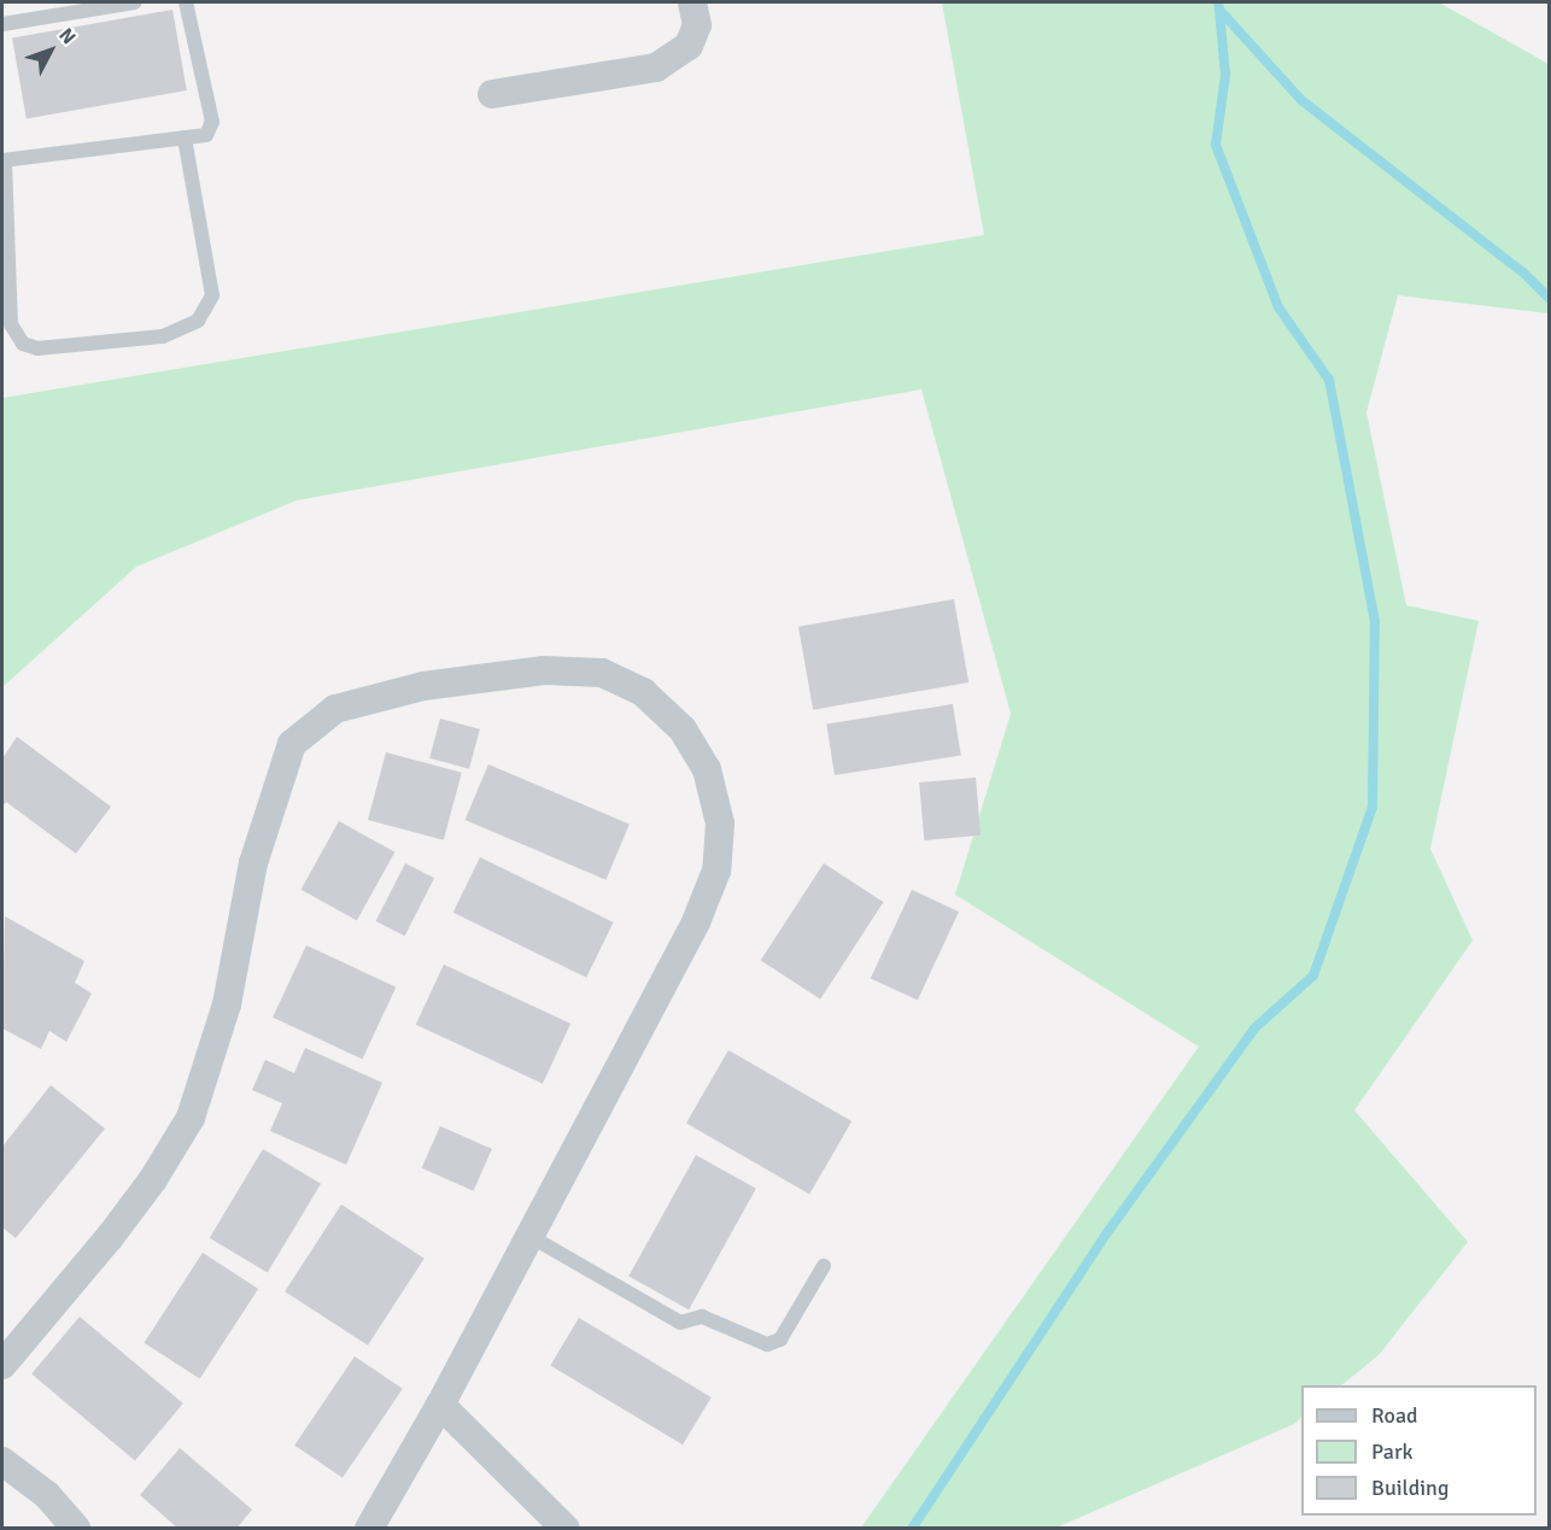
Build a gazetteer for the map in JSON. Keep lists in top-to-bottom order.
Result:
{
  "legend": ["Road", "Park", "Building"],
  "north": "top right"
}
